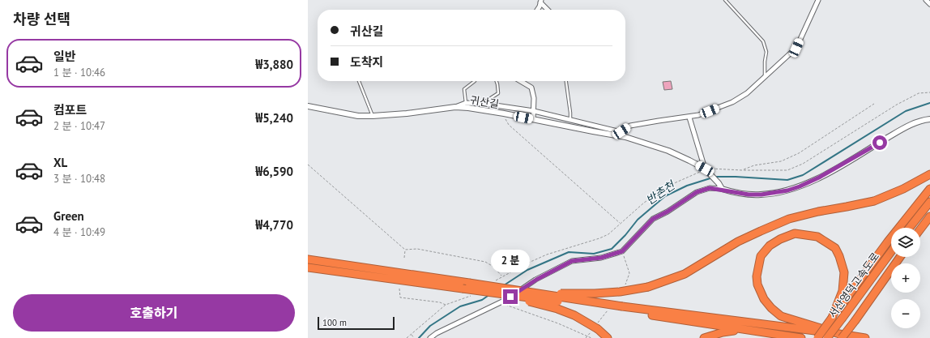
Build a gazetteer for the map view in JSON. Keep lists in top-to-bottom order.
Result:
{
  "streets": {
    "highway": ["서산영덕고속도로"],
    "street": ["귀산길"]
  },
  "water": ["반촌천"],
  "scale_bar": "100 m",
  "page": {
    "heading": "차량 선택",
    "banner": ["귀산길", "도착지"],
    "list": [
      {
        "name": "일반",
        "note": "1 분 · 10:46",
        "value": "₩3,880"
      },
      {
        "name": "컴포트",
        "note": "2 분 · 10:47",
        "value": "₩5,240"
      },
      {
        "name": "XL",
        "note": "3 분 · 10:48",
        "value": "₩6,590"
      },
      {
        "name": "Green",
        "note": "4 분 · 10:49",
        "value": "₩4,770"
      }
    ],
    "map_buttons": ["+", "−"],
    "bubble": "2 분",
    "buttons": "호출하기",
    "scale": "100 m"
  }
}
